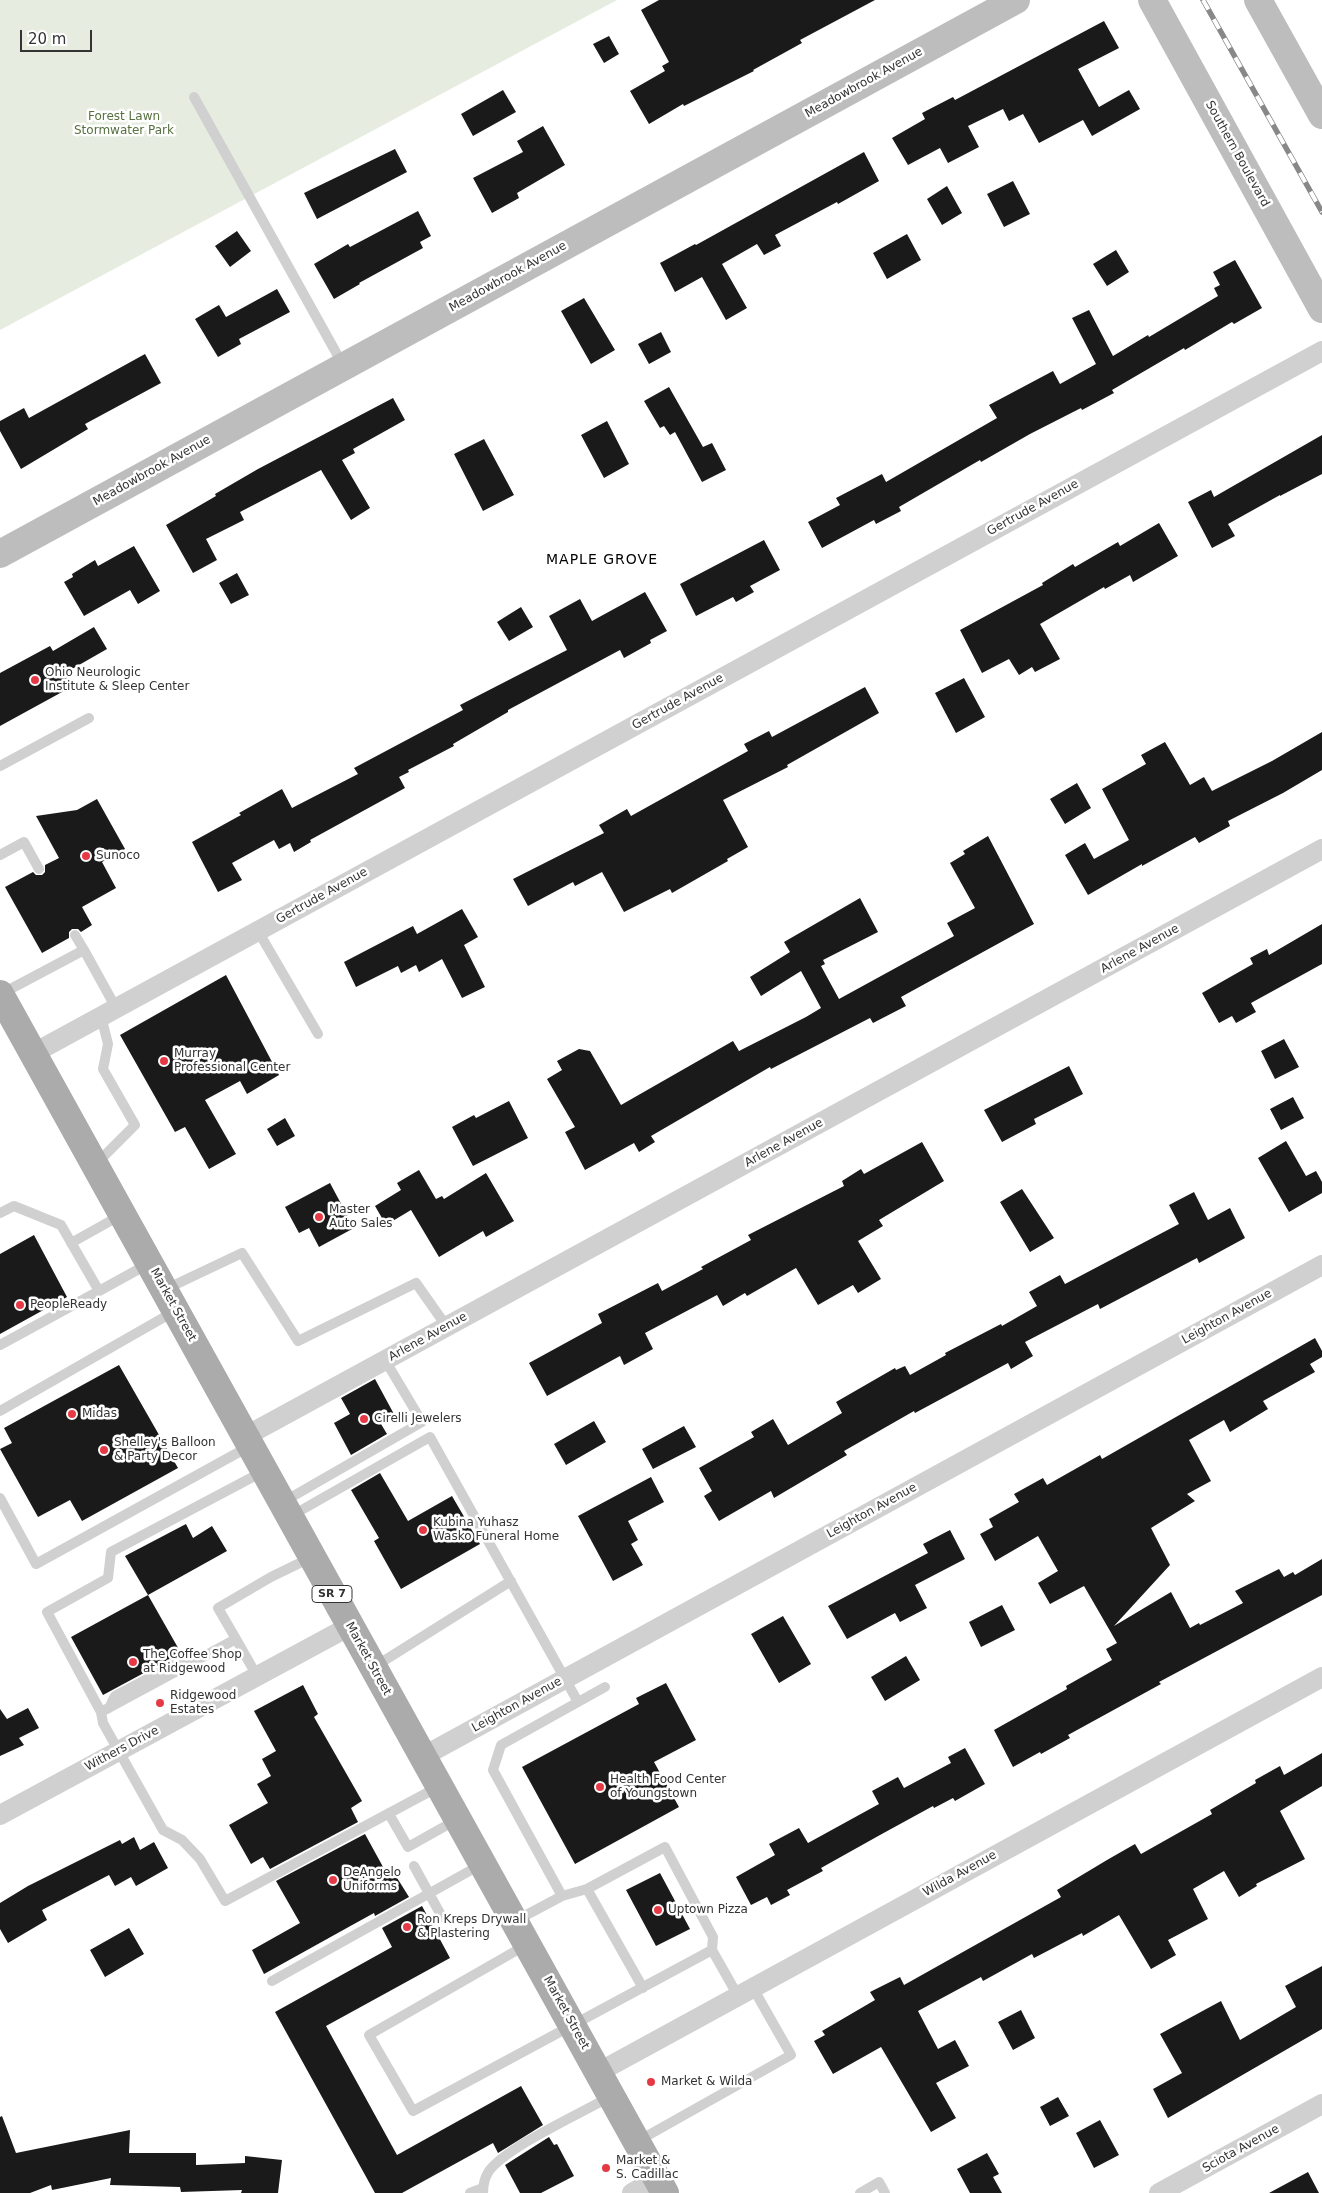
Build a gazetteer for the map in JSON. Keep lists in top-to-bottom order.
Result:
{
  "streets": {
    "main road": ["Market Street", "SR 7"],
    "street": [
      "Meadowbrook Avenue",
      "Southern Boulevard",
      "Gertrude Avenue",
      "Arlene Avenue",
      "Leighton Avenue",
      "Withers Drive",
      "Wilda Avenue",
      "Sciota Avenue"
    ]
  },
  "crossings": [
    ["Gertrude Avenue", "Market Street"],
    ["Arlene Avenue", "Market Street"],
    ["Market Street", "Leighton Avenue"],
    ["Market Street", "Withers Drive"],
    ["Market Street", "Wilda Avenue"]
  ],
  "districts": ["MAPLE GROVE"],
  "parks": ["Forest Lawn Stormwater Park"],
  "places": [
    "Ohio Neurologic Institute & Sleep Center",
    "Sunoco",
    "Murray Professional Center",
    "Master Auto Sales",
    "PeopleReady",
    "Midas",
    "Cirelli Jewelers",
    "Shelley's Balloon & Party Decor",
    "Kubina Yuhasz Wasko Funeral Home",
    "The Coffee Shop at Ridgewood",
    "Ridgewood Estates",
    "Health Food Center of Youngstown",
    "DeAngelo Uniforms",
    "Uptown Pizza",
    "Ron Kreps Drywall & Plastering",
    "Market & Wilda",
    "Market & S. Cadillac"
  ],
  "scale_bar": "20 m"
}
